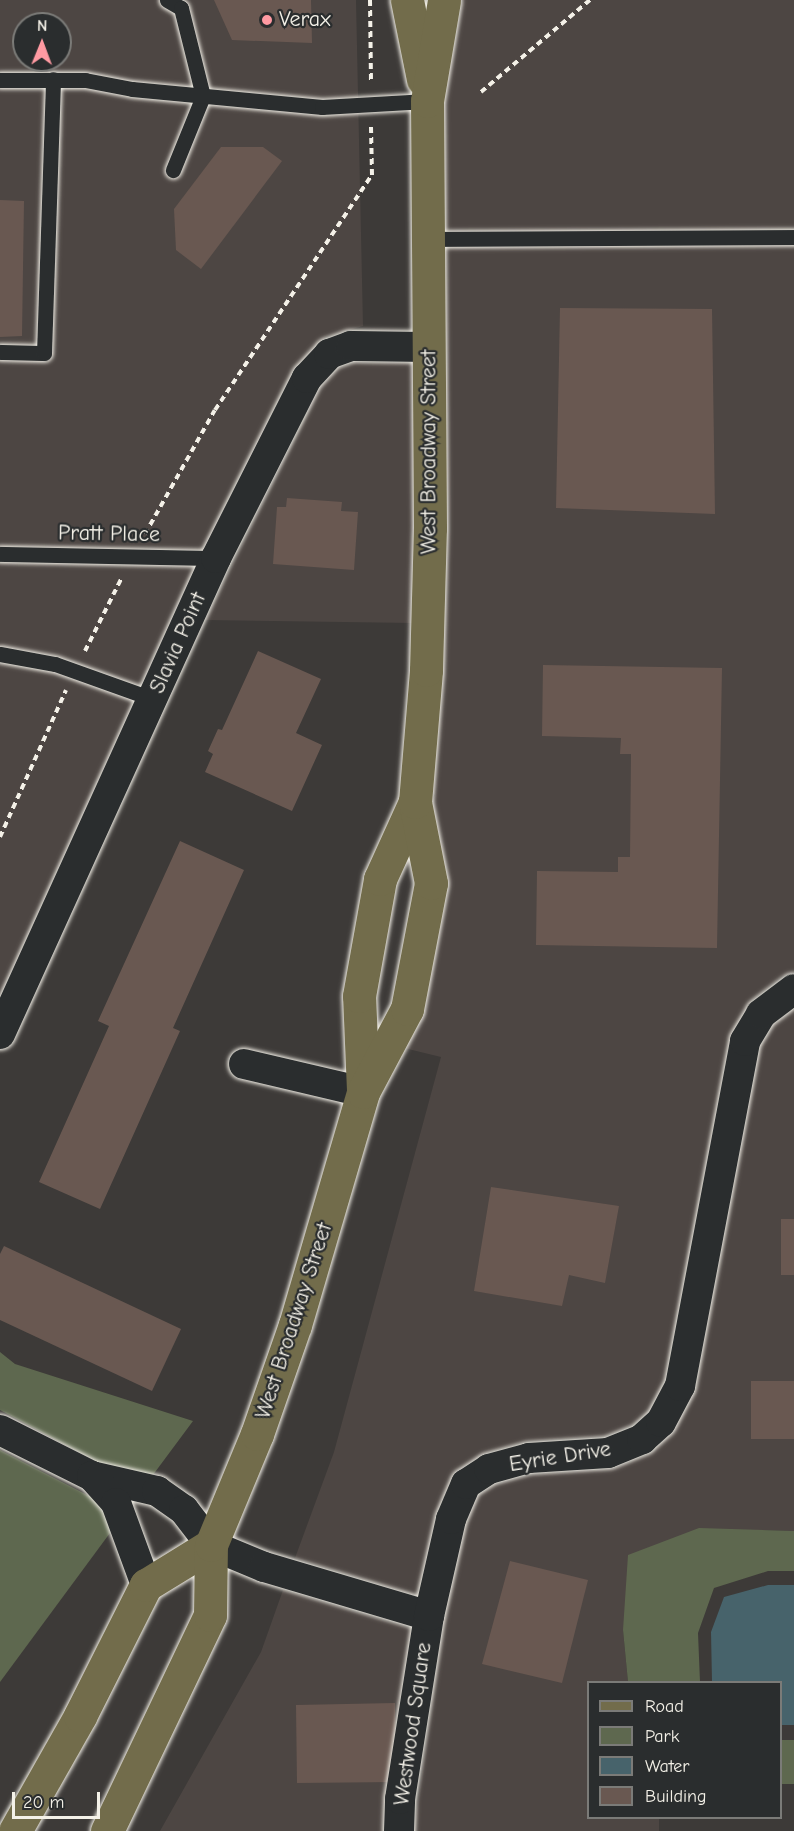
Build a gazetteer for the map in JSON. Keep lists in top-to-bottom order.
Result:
{
  "streets": {
    "main road": ["West Broadway Street"],
    "street": ["Slavia Point", "Eyrie Drive", "Westwood Square"],
    "lane": ["Pratt Place"]
  },
  "crossings": [
    ["West Broadway Street", "Slavia Point"],
    ["Pratt Place", "Slavia Point"],
    ["Eyrie Drive", "Westwood Square"]
  ],
  "places": ["Verax"],
  "legend": [
    "Road",
    "Park",
    "Water",
    "Building"
  ],
  "scale_bar": "20 m",
  "north": "top"
}
